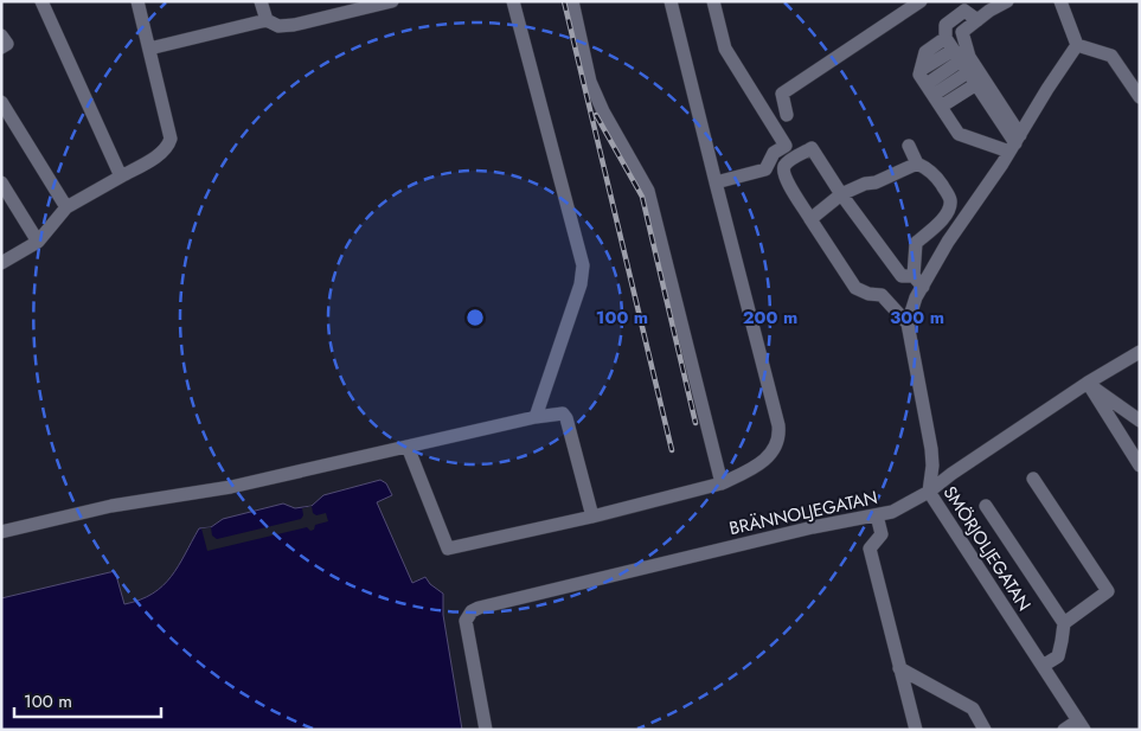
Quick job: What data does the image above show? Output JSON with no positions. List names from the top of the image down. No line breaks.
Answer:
{"streets":{"lane":["BRÄNNOLJEGATAN","SMÖRJOLJEGATAN"]},"crossings":[["BRÄNNOLJEGATAN","SMÖRJOLJEGATAN"]],"scale_bar":"100 m","rings":["100 m","200 m","300 m"]}
